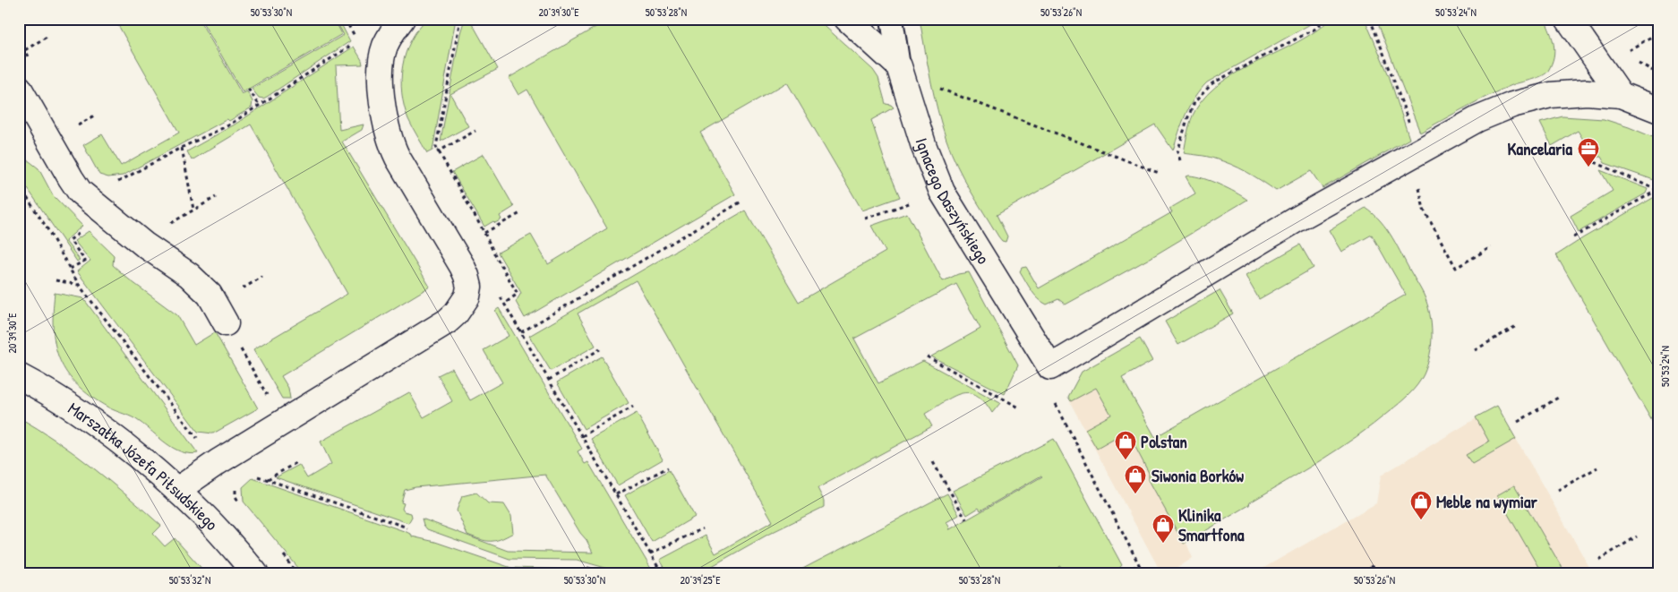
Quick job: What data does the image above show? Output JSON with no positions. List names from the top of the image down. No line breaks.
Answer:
{"streets":{"street":["Ignacego Daszyńskiego","Marszałka Józefa Piłsudskiego"]},"places":{"office":["Kancelaria"],"shop":["Polstan","Siwonia Borków","Meble na wymiar","Klinika Smartfona"]},"coordinates":["50°53'30\"N","20°39'30\"E","50°53'28\"N","50°53'26\"N","50°53'24\"N","50°53'32\"N","20°39'25\"E"]}
